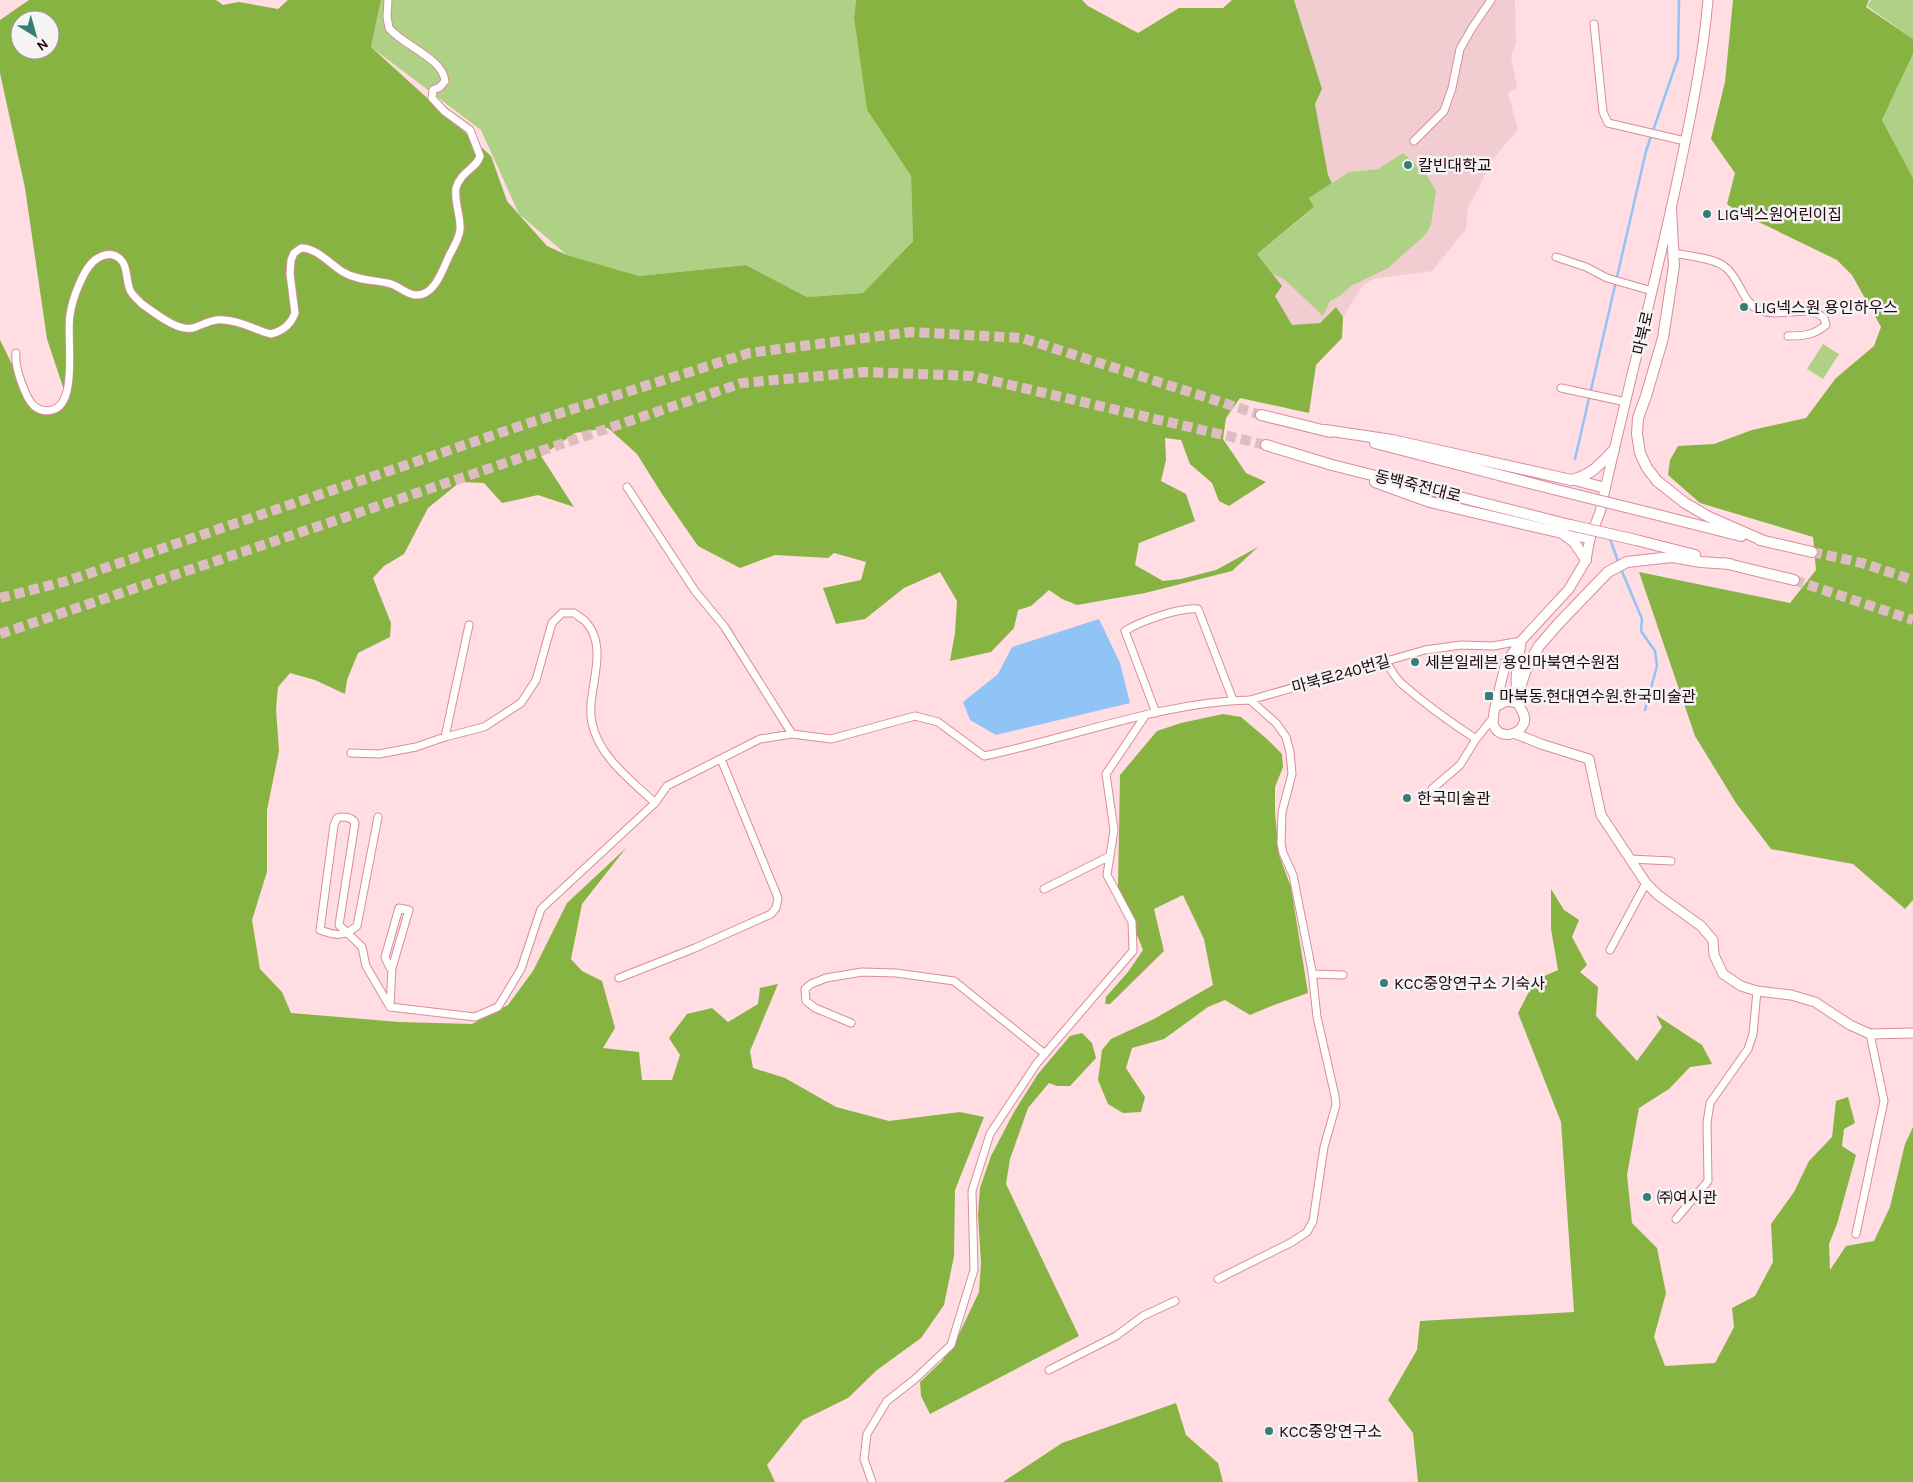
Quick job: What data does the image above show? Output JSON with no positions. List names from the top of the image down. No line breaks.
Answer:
{"streets":{"main road":["동백죽전대로"],"street":["마북로","마북로240번길"]},"crossings":[["마북로","마북로240번길"]],"places":{"other":["칼빈대학교","LIG넥스원어린이집","LIG넥스원 용인하우스","세븐일레븐 용인마북연수원점","한국미술관","KCC중앙연구소 기숙사","㈜여시관","KCC중앙연구소"],"transit":["마북동.현대연수원.한국미술관"]},"north":"bottom right"}
